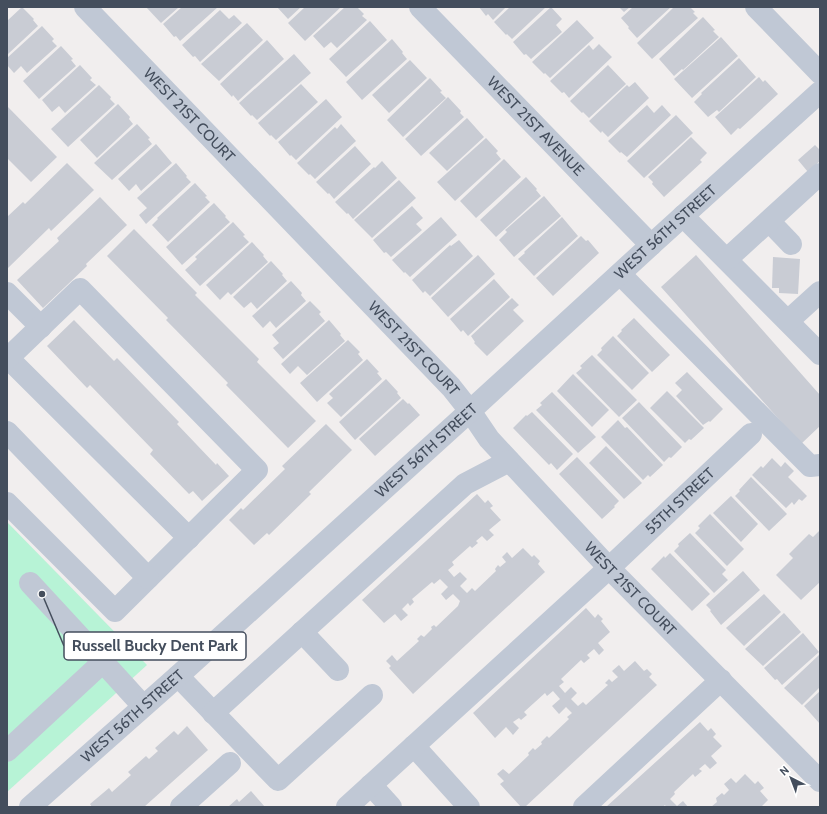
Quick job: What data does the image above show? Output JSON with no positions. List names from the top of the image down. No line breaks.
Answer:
{"streets":{"street":["WEST 21ST COURT","WEST 21ST AVENUE","WEST 56TH STREET","55TH STREET"]},"crossings":[["WEST 21ST COURT","WEST 56TH STREET"],["WEST 21ST COURT","55TH STREET"],["WEST 21ST AVENUE","WEST 56TH STREET"]],"places":["Russell Bucky Dent Park"],"north":"top left"}
